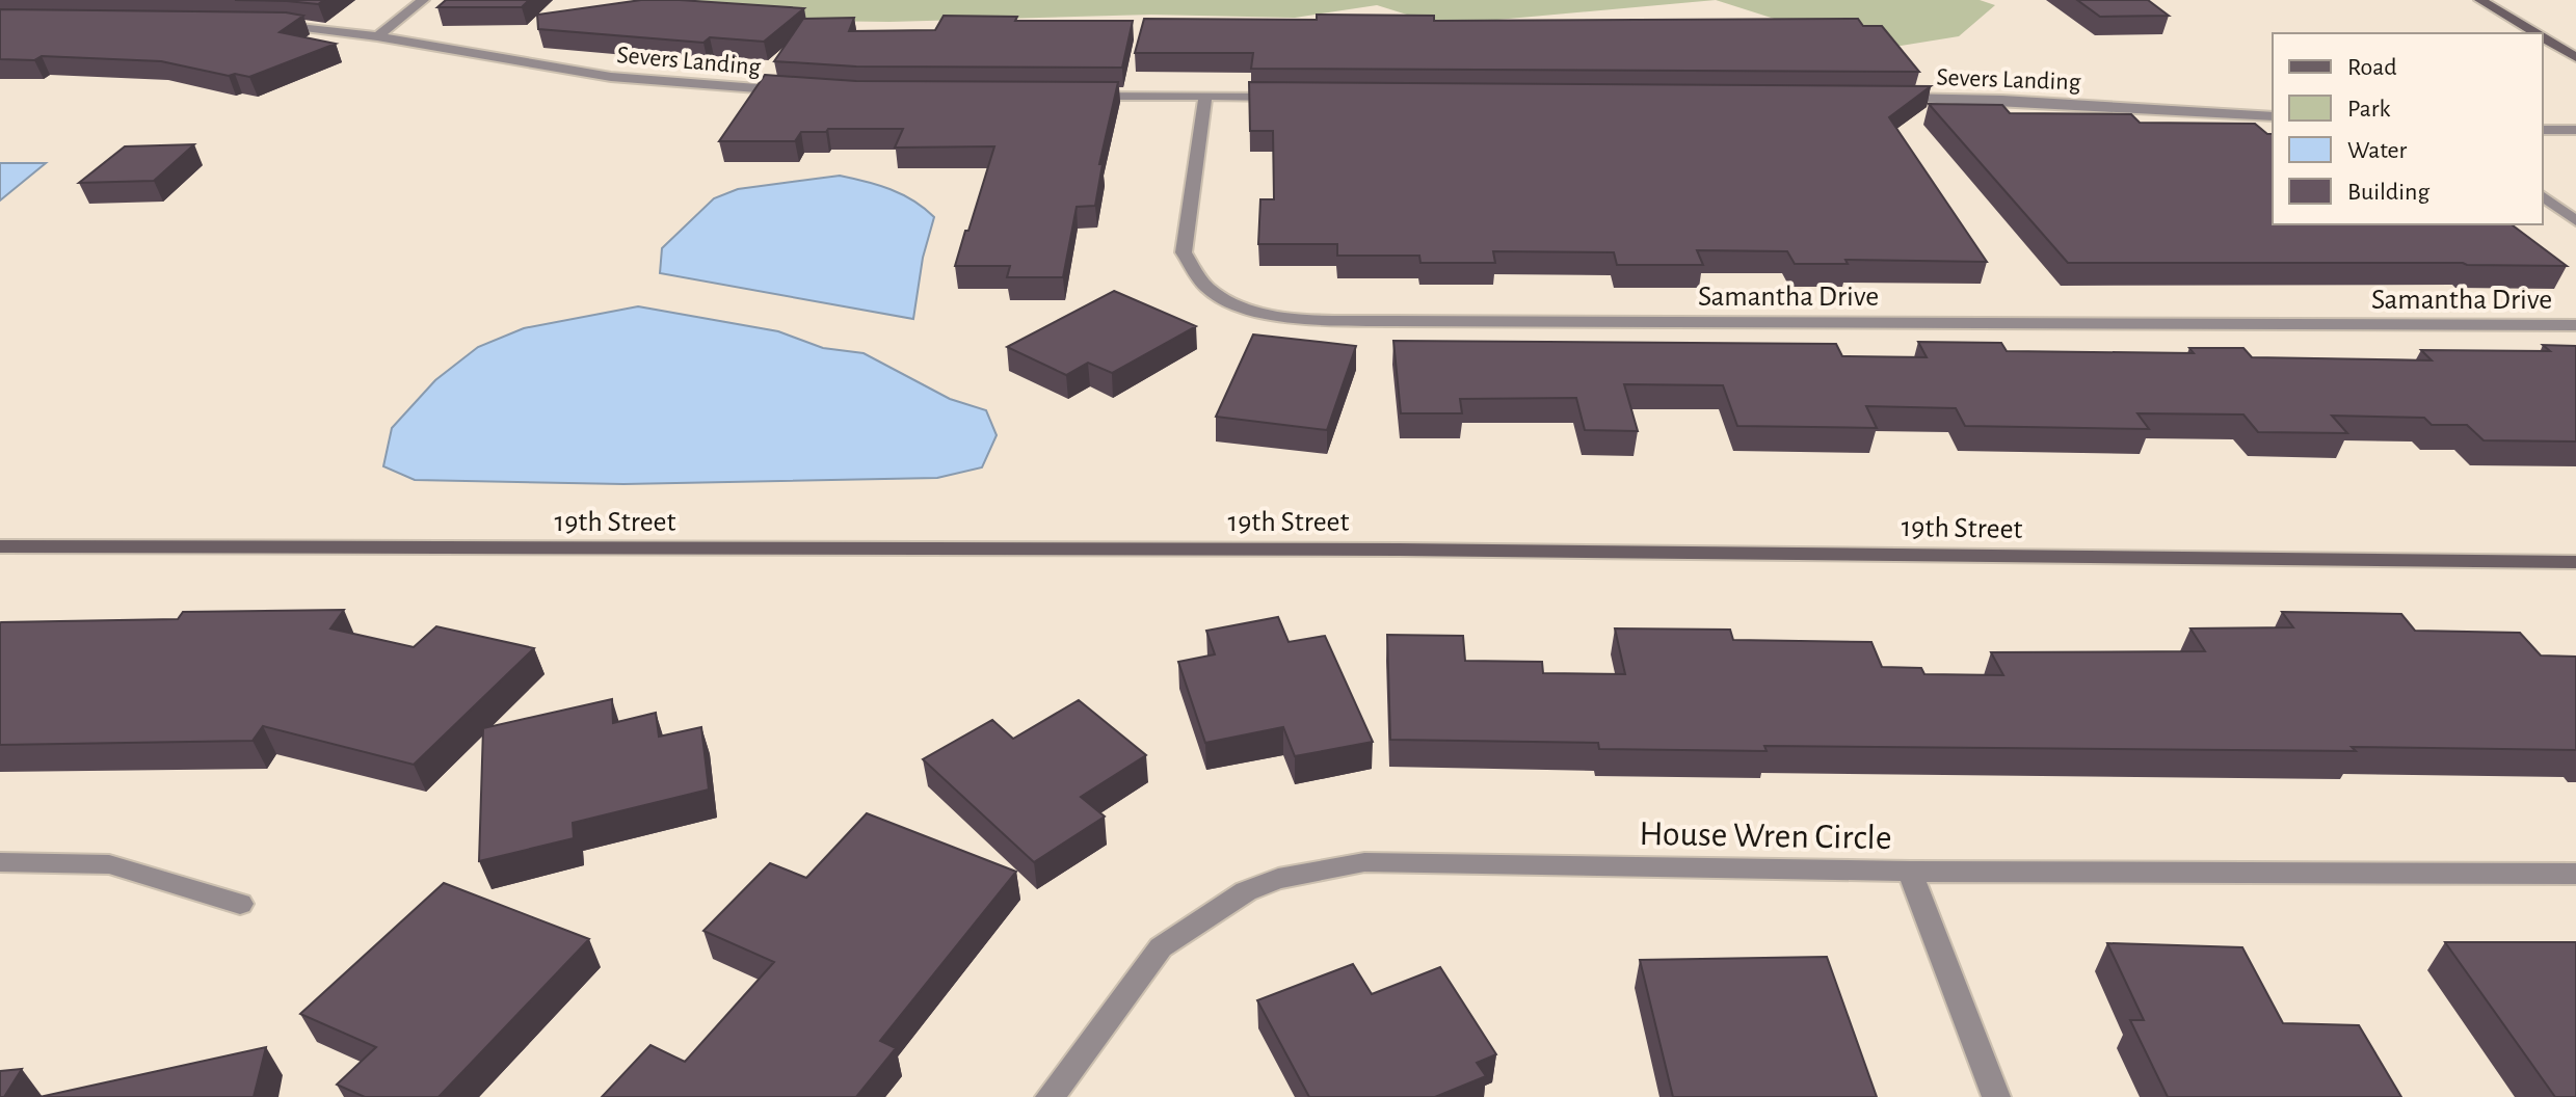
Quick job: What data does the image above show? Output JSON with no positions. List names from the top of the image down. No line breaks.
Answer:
{"streets":{"street":["Severs Landing","Samantha Drive","19th Street","House Wren Circle"]},"legend":["Road","Park","Water","Building"]}
